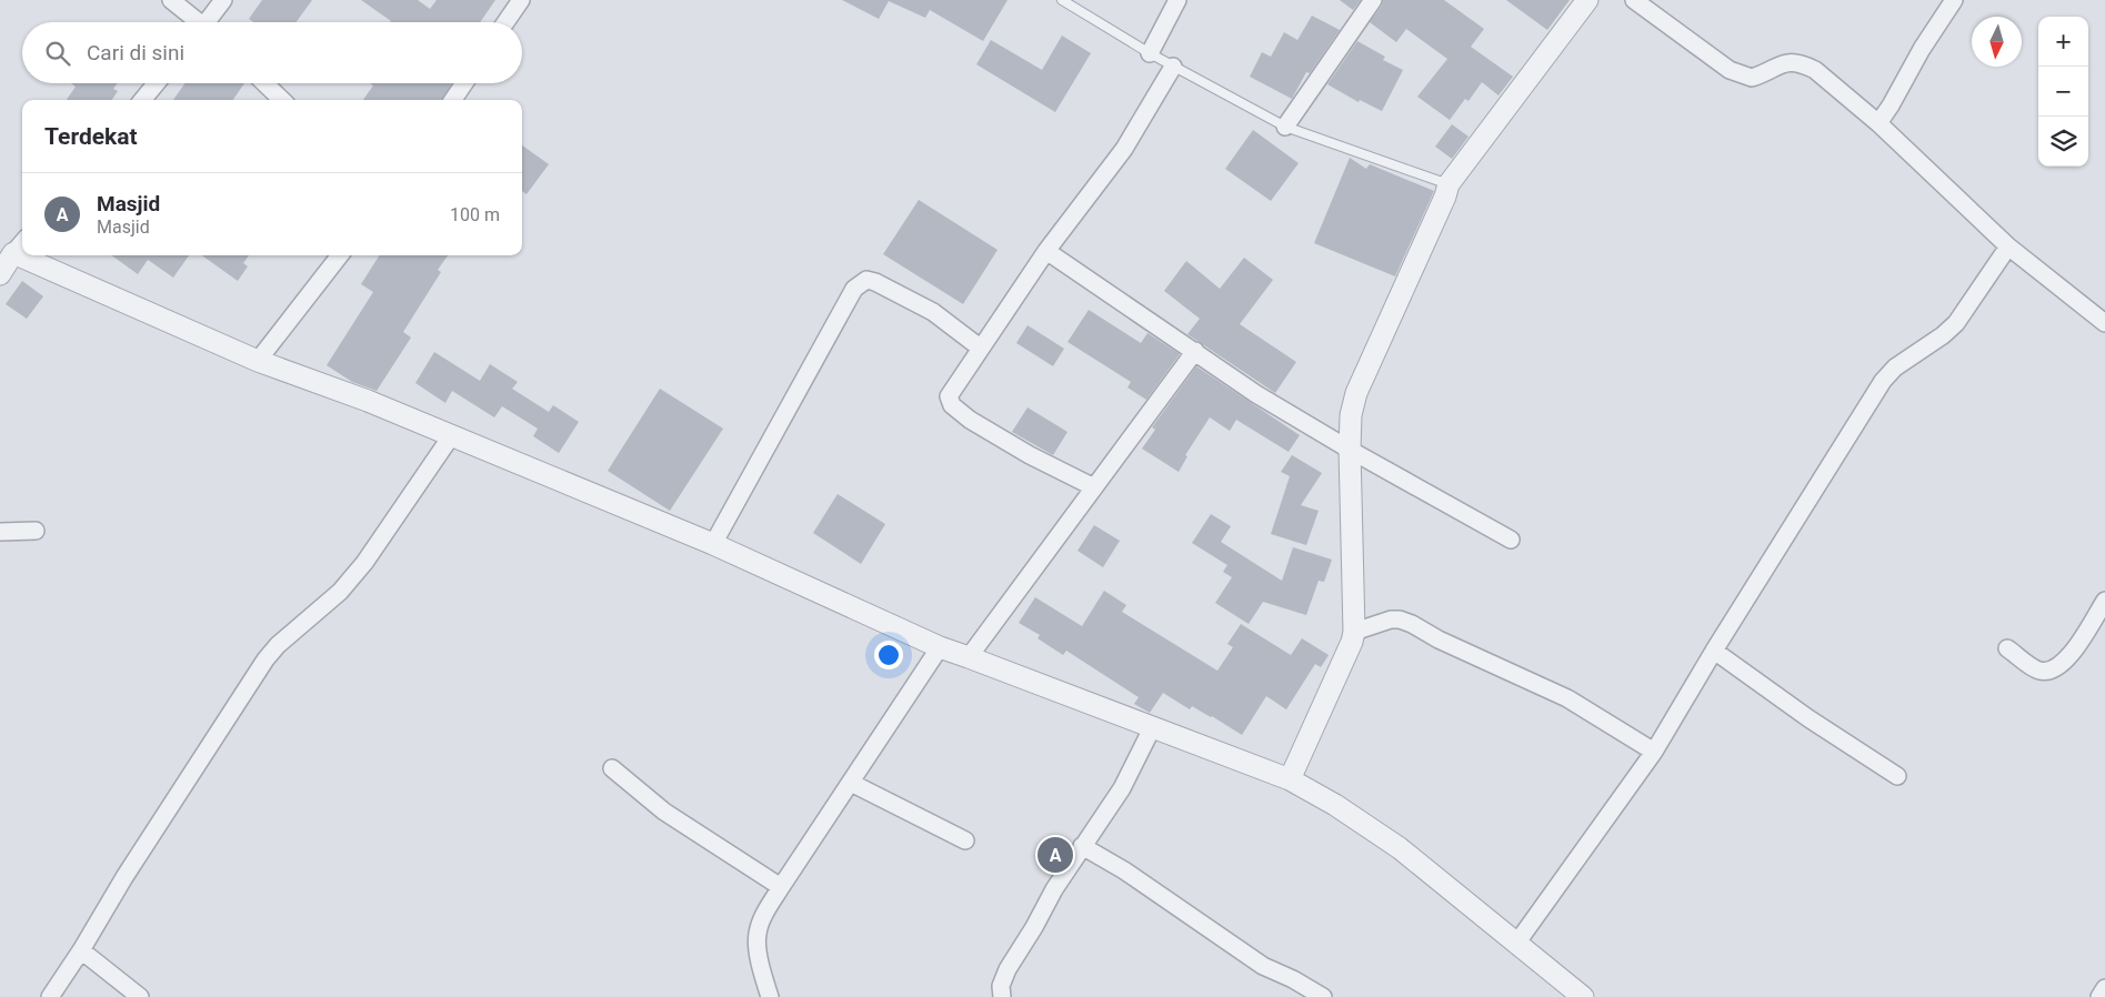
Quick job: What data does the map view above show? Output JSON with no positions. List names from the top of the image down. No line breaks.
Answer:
{"north":"bottom","page":{"map_buttons":["+","−"],"search":"Cari di sini","heading":"Terdekat","list":[{"mark":"A","name":"Masjid","note":"Masjid","value":"100 m"}],"pins":"A"}}
